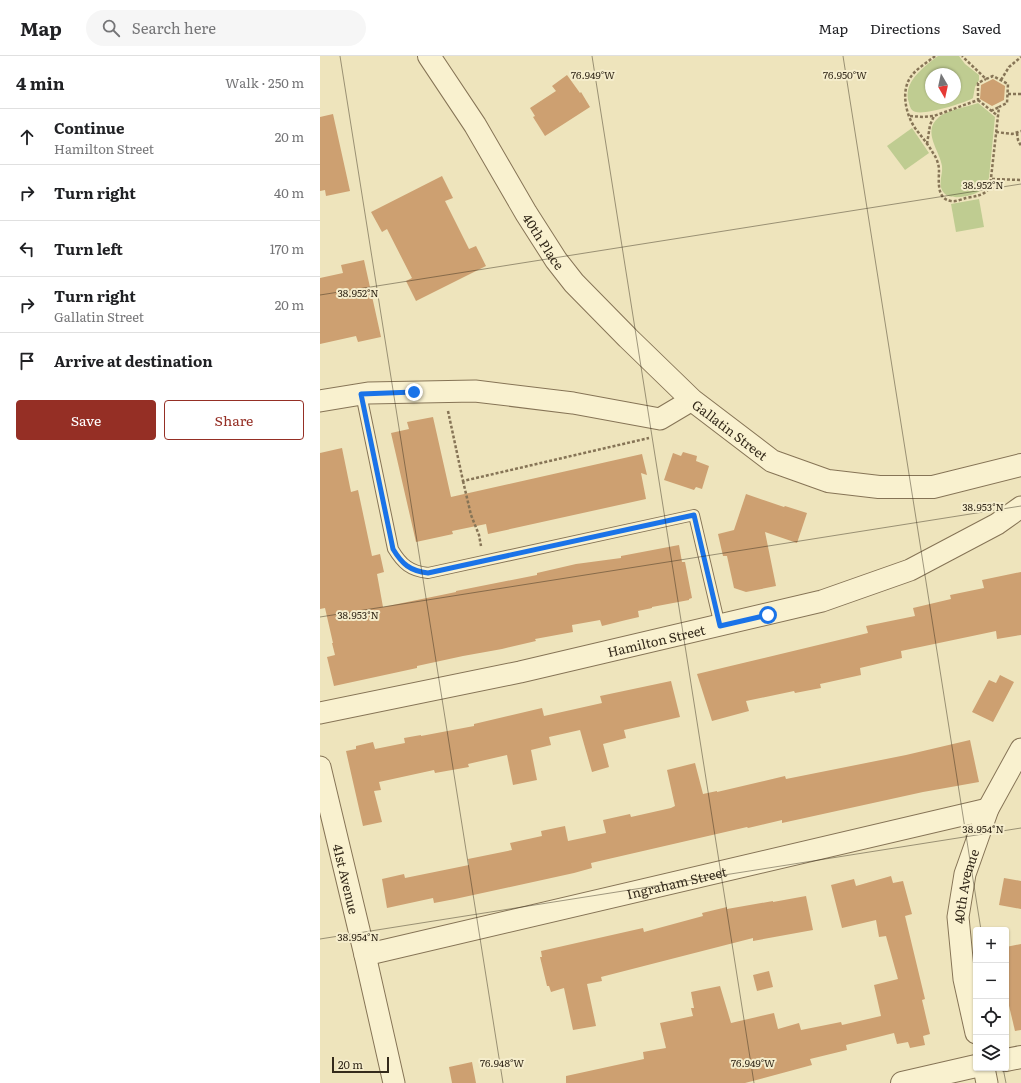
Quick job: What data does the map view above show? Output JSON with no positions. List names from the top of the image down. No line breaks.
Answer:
{"streets":{"street":["40th Place","Gallatin Street","Hamilton Street","41st Avenue","Ingraham Street","40th Avenue"]},"crossings":[["40th Place","Gallatin Street"],["41st Avenue","Ingraham Street"],["Ingraham Street","40th Avenue"]],"scale_bar":"20 m","north":"bottom","page":{"header":"Map","search":"Search here","nav":["Map","Directions","Saved"],"heading":["4 min","Walk · 250 m"],"list":[["Continue","Hamilton Street","20 m"],["Turn right","40 m"],["Turn left","170 m"],["Turn right","Gallatin Street","20 m"],"Arrive at destination"],"buttons":["Save","Share"],"map_buttons":["+","−"],"scale":"20 m"},"coordinates":["76.949°W","76.950°W","38.952°N","38.953°N","38.954°N","76.948°W"]}
